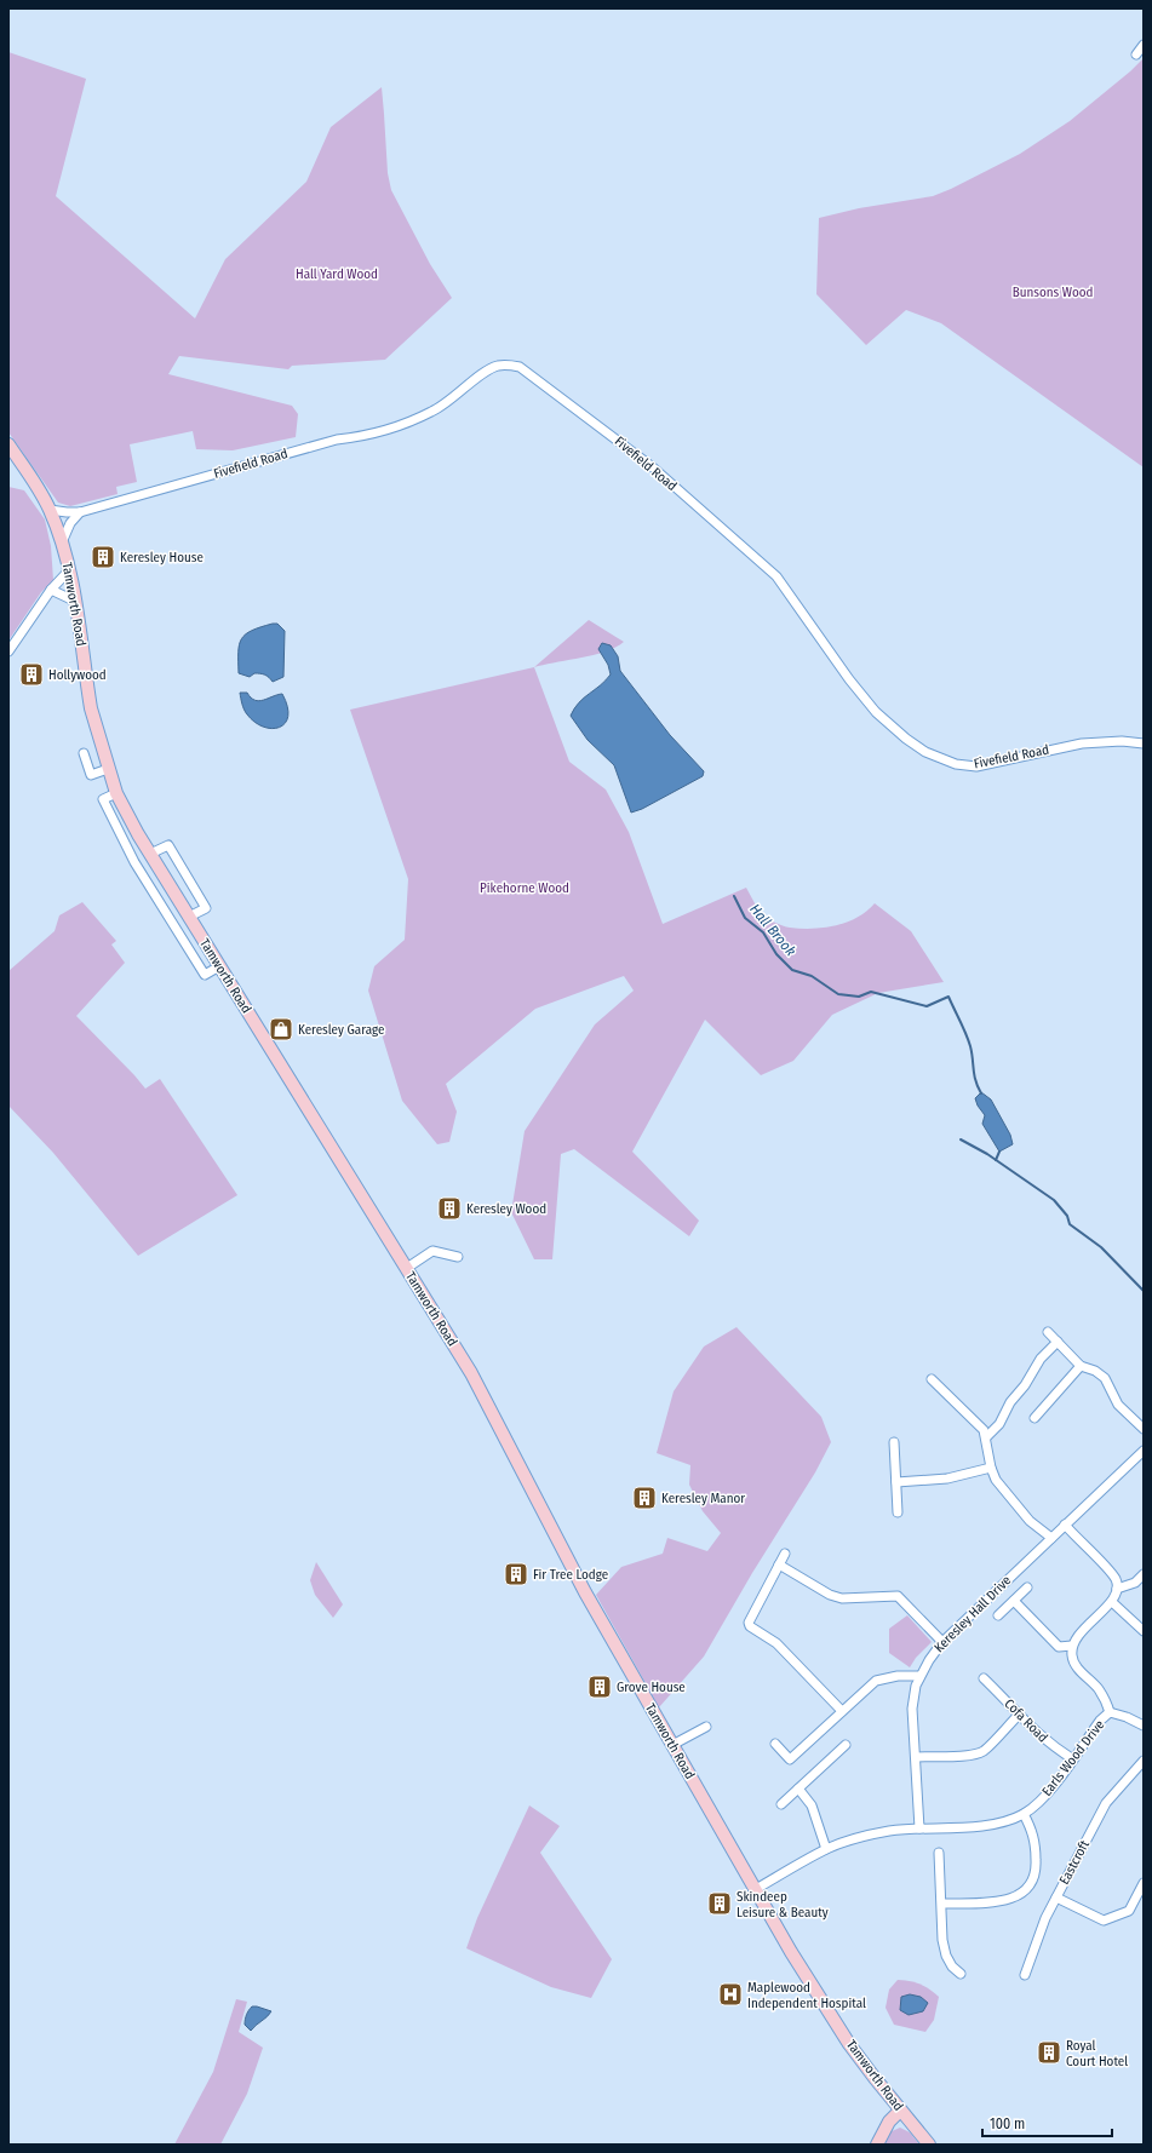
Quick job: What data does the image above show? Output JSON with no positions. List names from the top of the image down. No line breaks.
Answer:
{"streets":{"main road":["Tamworth Road"],"street":["Fivefield Road","Keresley Hall Drive","Cofa Road","Earls Wood Drive","Eastcroft"]},"crossings":[["Fivefield Road","Tamworth Road"],["Tamworth Road","Earls Wood Drive"],["Keresley Hall Drive","Earls Wood Drive"],["Cofa Road","Earls Wood Drive"]],"water":["Hall Brook"],"parks":["Hall Yard Wood","Bunsons Wood","Pikehorne Wood"],"places":{"building":["Keresley House","Hollywood","Keresley Wood","Keresley Manor","Fir Tree Lodge","Grove House","Skindeep Leisure & Beauty","Royal Court Hotel"],"shop":["Keresley Garage"],"hospital":["Maplewood Independent Hospital"]},"scale_bar":"100 m"}
